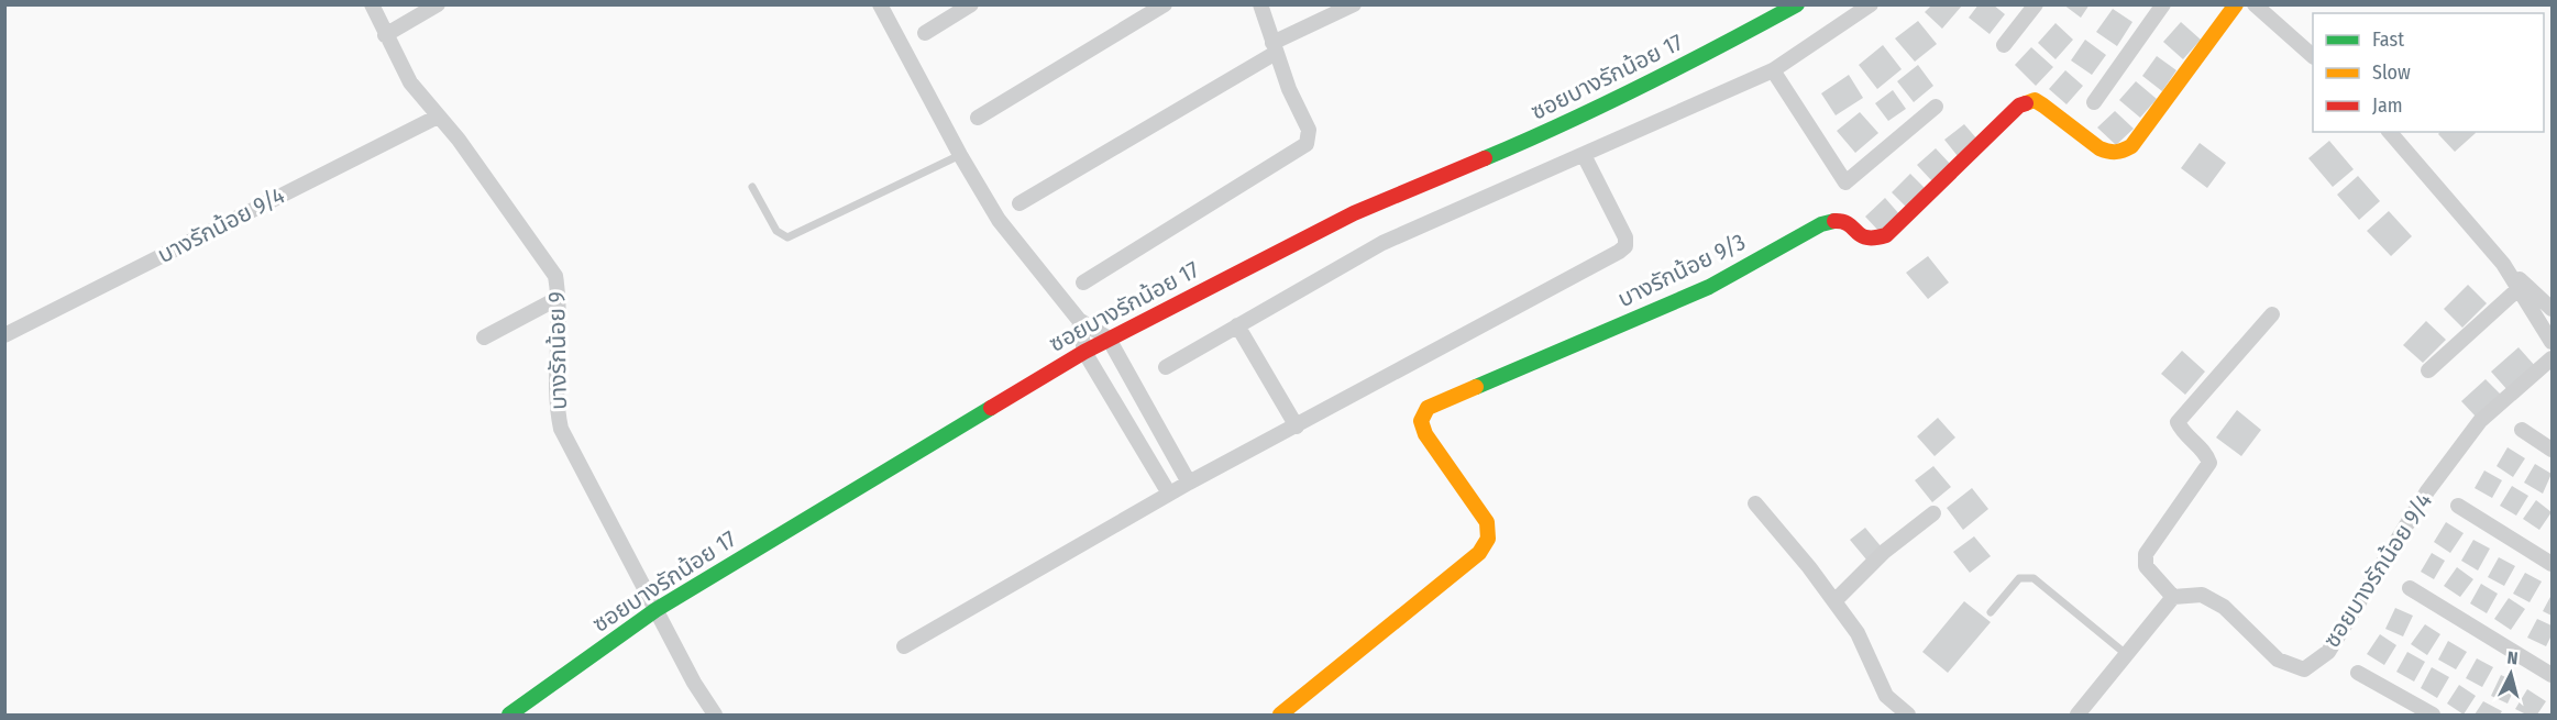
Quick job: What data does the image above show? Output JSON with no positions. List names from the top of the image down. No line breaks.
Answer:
{"streets":{"street":["ซอยบางรักน้อย 17","บางรักน้อย 9/4","บางรักน้อย 9/3","บางรักน้อย 9","ซอยบางรักน้อย 9/4"]},"crossings":[["ซอยบางรักน้อย 17","บางรักน้อย 9"],["บางรักน้อย 9/4","บางรักน้อย 9"]],"legend":["Fast","Slow","Jam"],"north":"top"}
